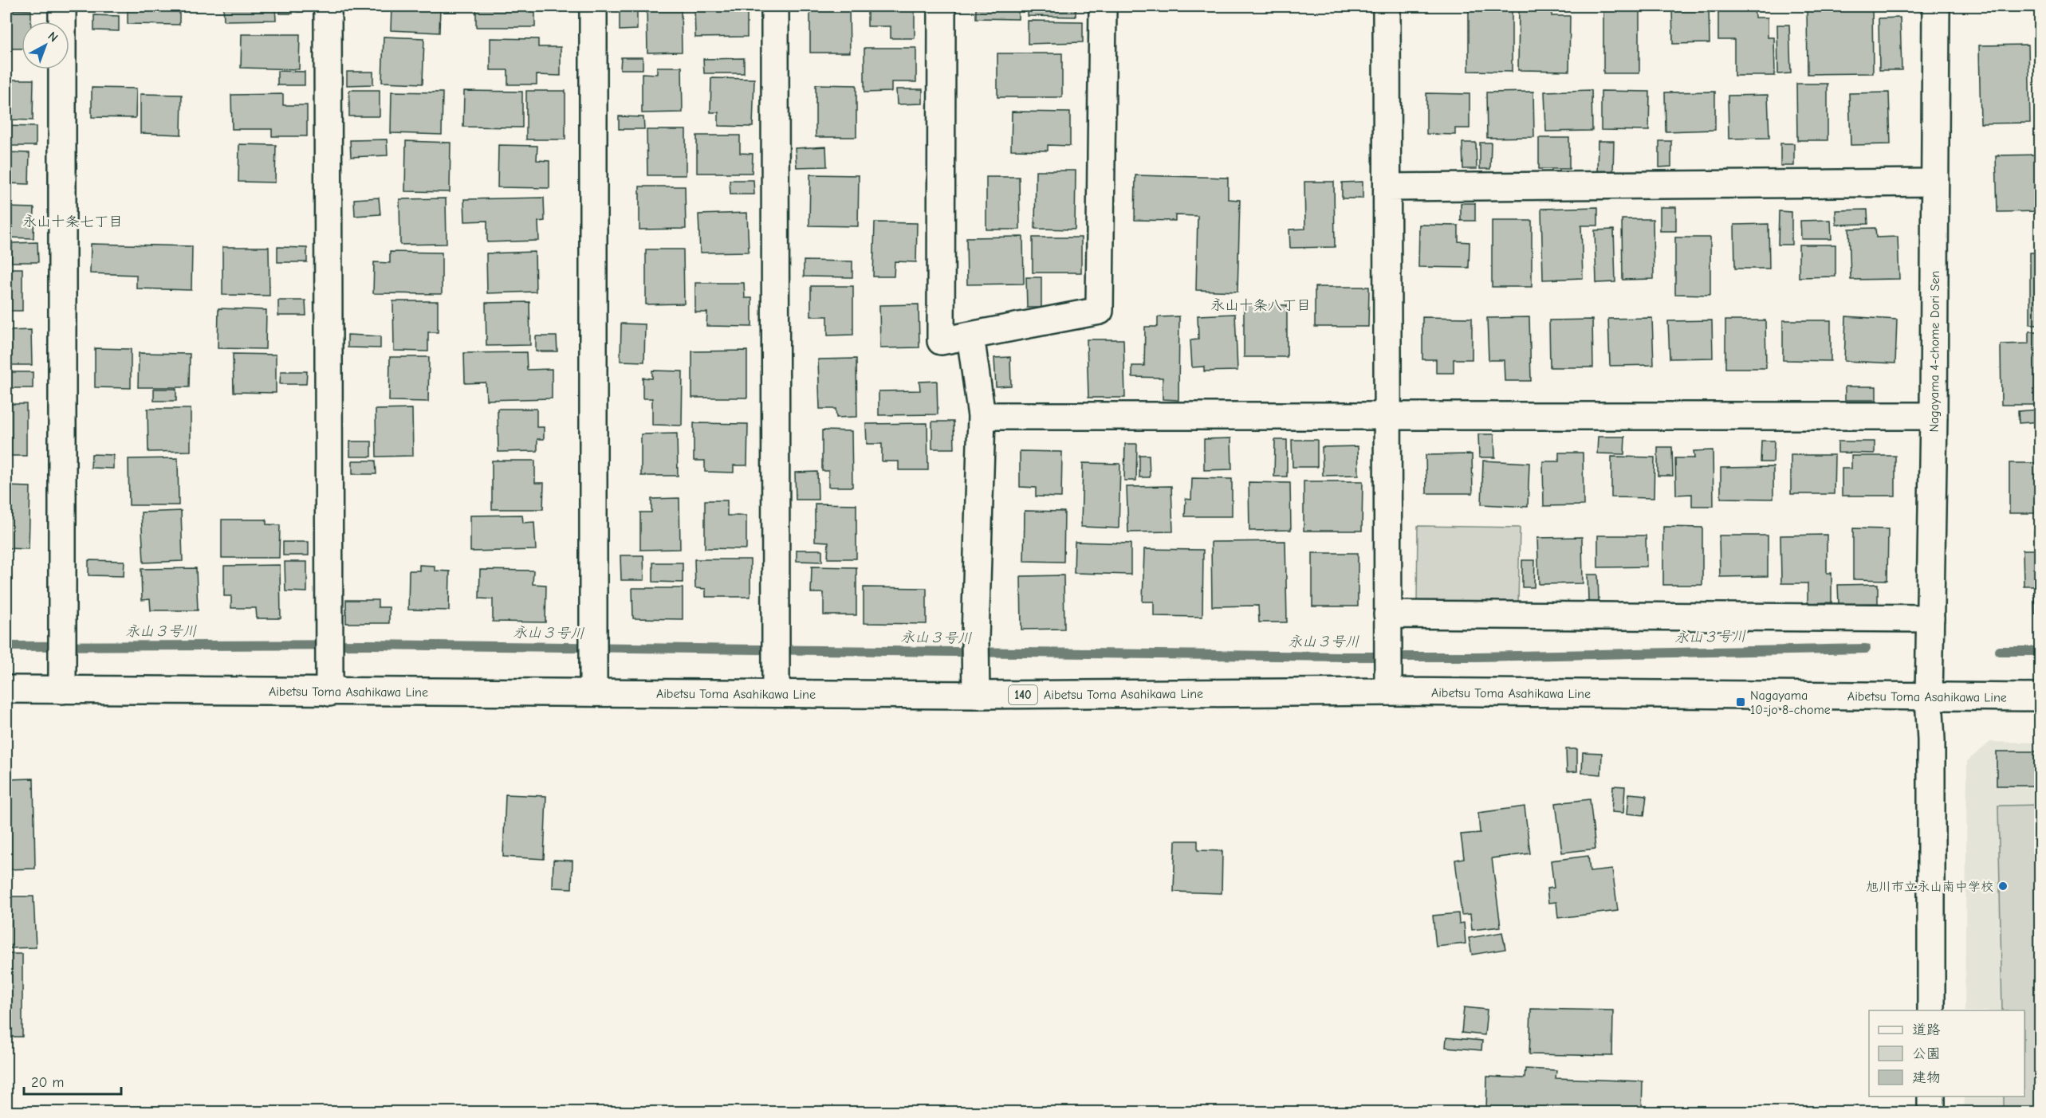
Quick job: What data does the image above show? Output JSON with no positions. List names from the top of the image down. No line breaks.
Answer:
{"streets":{"street":["Nagayama 4-chome Dori Sen","Aibetsu Toma Asahikawa Line","140"]},"crossings":[["Nagayama 4-chome Dori Sen","Aibetsu Toma Asahikawa Line"]],"districts":["永山十条七丁目","永山十条八丁目"],"water":["永山３号川"],"places":{"transit":["Nagayama 10-jo 8-chome"],"other":["旭川市立永山南中学校"]},"legend":["道路","公園","建物"],"scale_bar":"20 m","north":"top right"}
